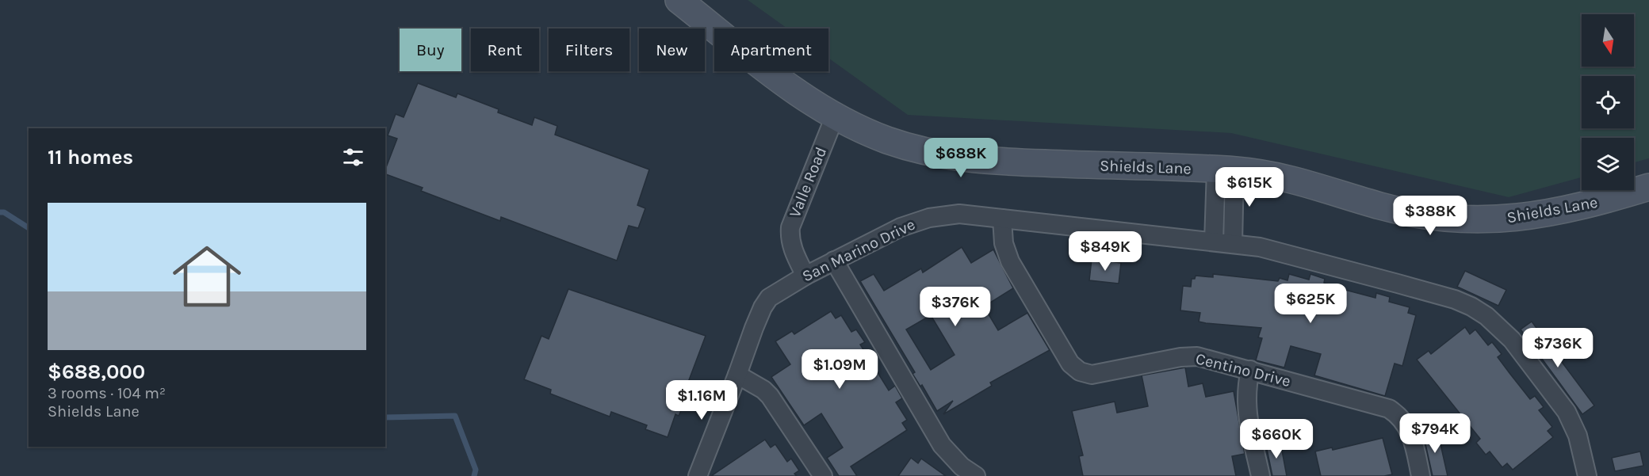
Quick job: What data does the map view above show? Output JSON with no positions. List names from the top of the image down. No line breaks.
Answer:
{"streets":{"main road":["Shields Lane"],"street":["Valle Road","San Marino Drive","Centino Drive"]},"crossings":[["Shields Lane","Valle Road"],["Valle Road","San Marino Drive"],["San Marino Drive","Centino Drive"]],"north":"bottom","page":{"chip":["Buy","Rent","Filters","New","Apartment"],"heading":"11 homes","price":["$688K","$615K","$388K","$849K","$625K","$376K","$736K","$1.09M","$1.16M","$794K","$660K"],"list":[{"name":"$688,000","note":"3 rooms · 104 m² · Shields Lane"}]}}
